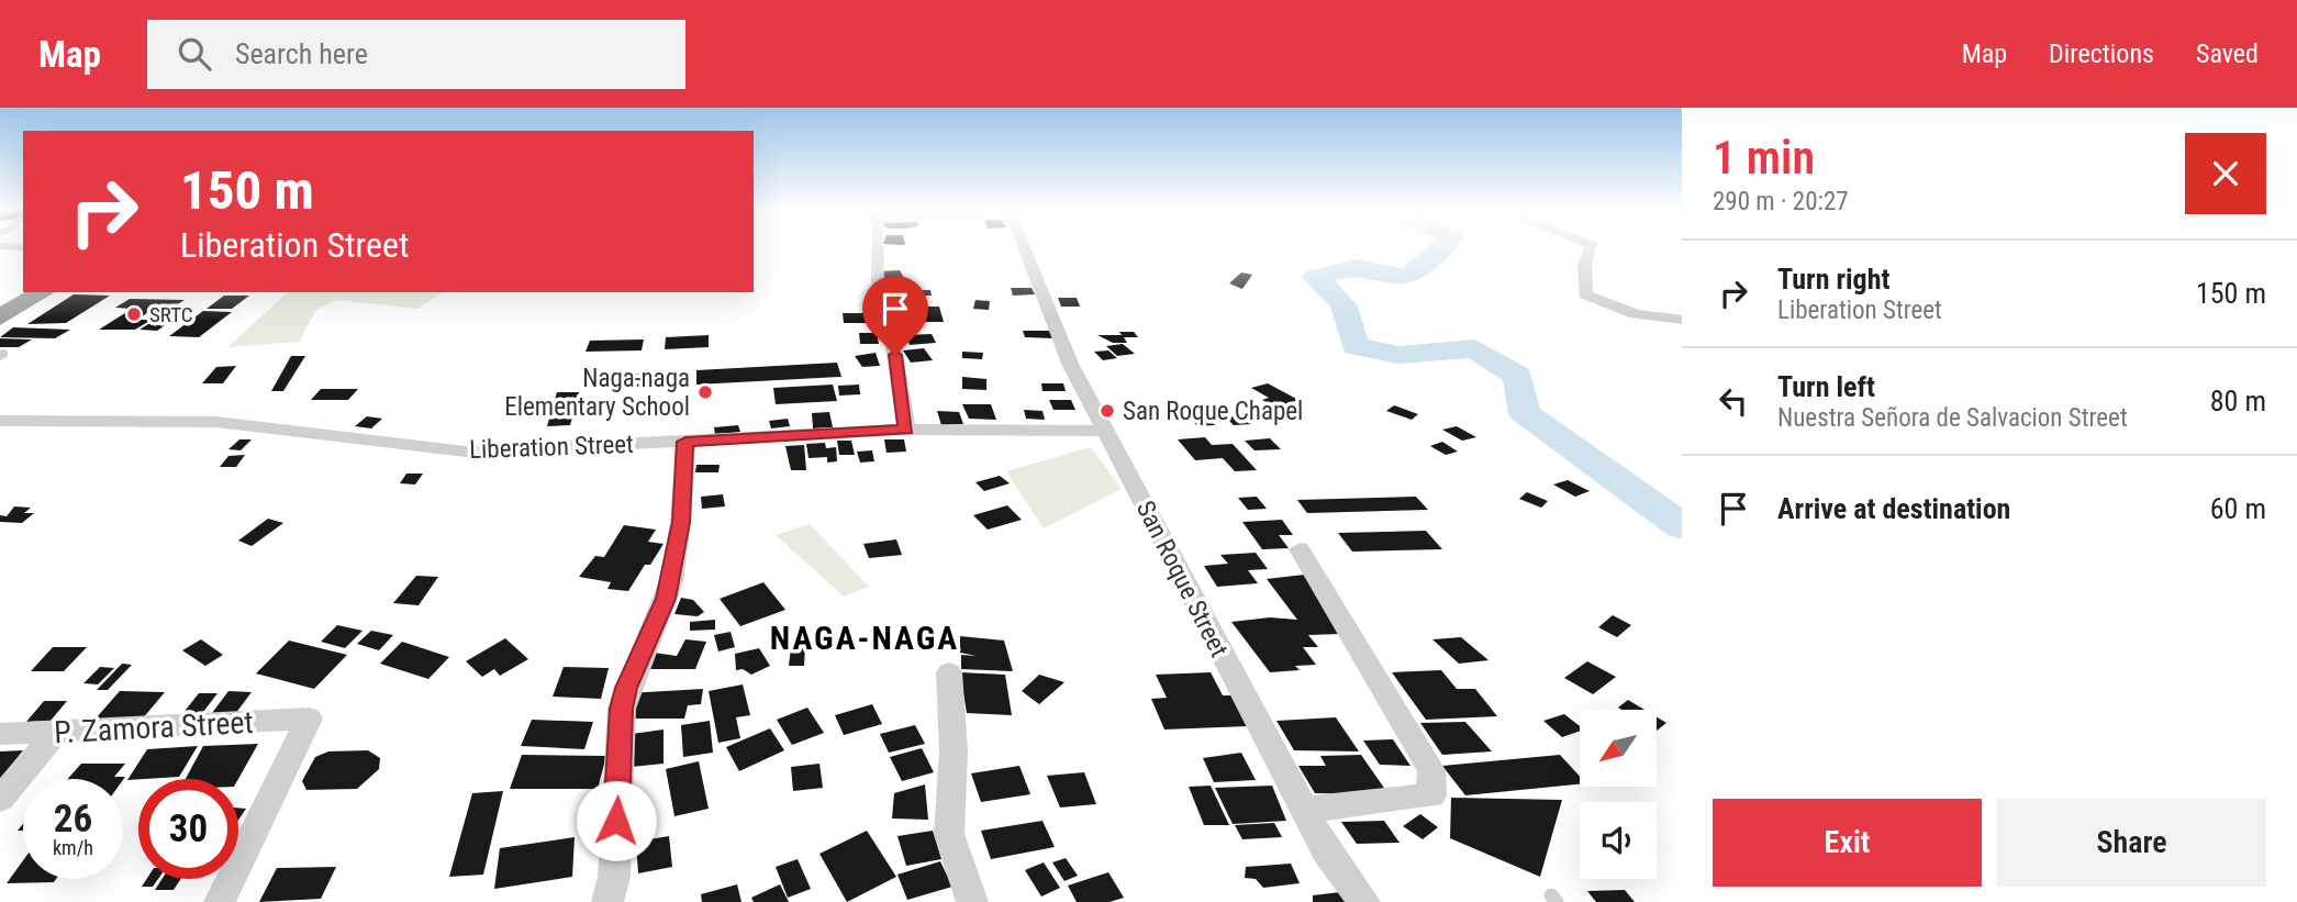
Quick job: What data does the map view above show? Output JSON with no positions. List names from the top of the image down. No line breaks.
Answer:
{"streets":{"street":["Liberation Street","San Roque Street","P. Zamora Street"]},"crossings":[["Liberation Street","San Roque Street"]],"districts":["NAGA-NAGA"],"places":["SRTC","Naga-naga Elementary School","San Roque Chapel"],"north":"bottom left","page":{"header":"Map","search":"Search here","nav":["Map","Directions","Saved"],"heading":["1 min","290 m · 20:27"],"turn":["150 m","Liberation Street"],"list":[{"name":"Turn right","note":"Liberation Street","value":"150 m"},{"name":"Turn left","note":"Nuestra Señora de Salvacion Street","value":"80 m"},{"name":"Arrive at destination","value":"60 m"}],"speed":"26 km/h","limit":"30","buttons":["Exit","Share"]}}
